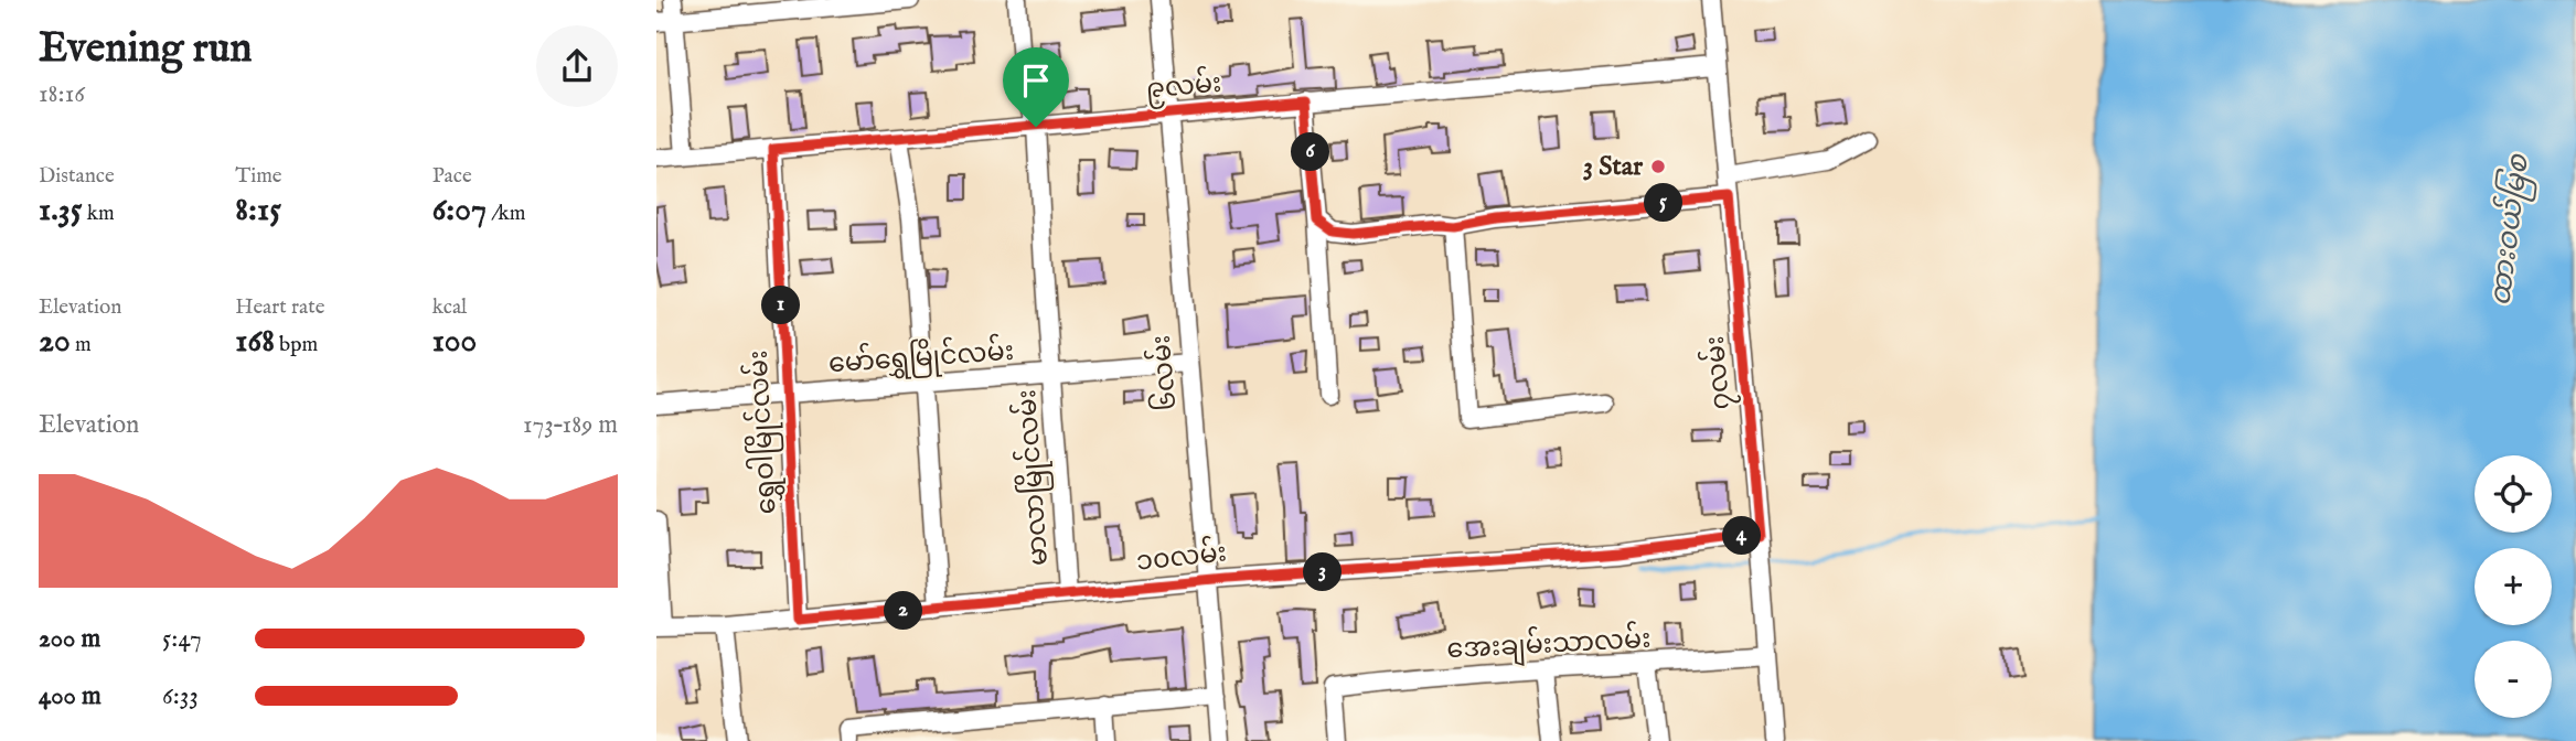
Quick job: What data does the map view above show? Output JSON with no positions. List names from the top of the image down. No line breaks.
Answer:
{"streets":{"street":["၉လမ်း","မော်ရွှေမြိုင်လမ်း","၆လမ်း","၇လမ်း","ရွှေဝါမြိုင်လမ်း","မာလာမြိုင်လမ်း","၁၀လမ်း","အေးချမ်းသာလမ်း"]},"crossings":[["၉လမ်း","၆လမ်း"],["၉လမ်း","၇လမ်း"],["၉လမ်း","ရွှေဝါမြိုင်လမ်း"],["၉လမ်း","မာလာမြိုင်လမ်း"],["မော်ရွှေမြိုင်လမ်း","၆လမ်း"],["မော်ရွှေမြိုင်လမ်း","ရွှေဝါမြိုင်လမ်း"],["မော်ရွှေမြိုင်လမ်း","မာလာမြိုင်လမ်း"],["၆လမ်း","၁၀လမ်း"],["၇လမ်း","၁၀လမ်း"],["၇လမ်း","အေးချမ်းသာလမ်း"],["ရွှေဝါမြိုင်လမ်း","၁၀လမ်း"],["မာလာမြိုင်လမ်း","၁၀လမ်း"]],"water":["ထားဝယ်မြစ"],"places":["3 Star"],"page":{"heading":["Evening run","18:16"],"stats":[["Distance","1.35 km"],["Time","8:15"],["Pace","6:07 /km"],["Elevation","20 m"],["Heart rate","168 bpm"],["kcal","100"]],"pins":["6","5","1","4","3","2"],"chart":["Elevation","173–189 m"],"map_buttons":["+","−"],"list":[{"name":"200 m","note":"5:47"},{"name":"400 m","note":"6:33"}]}}
